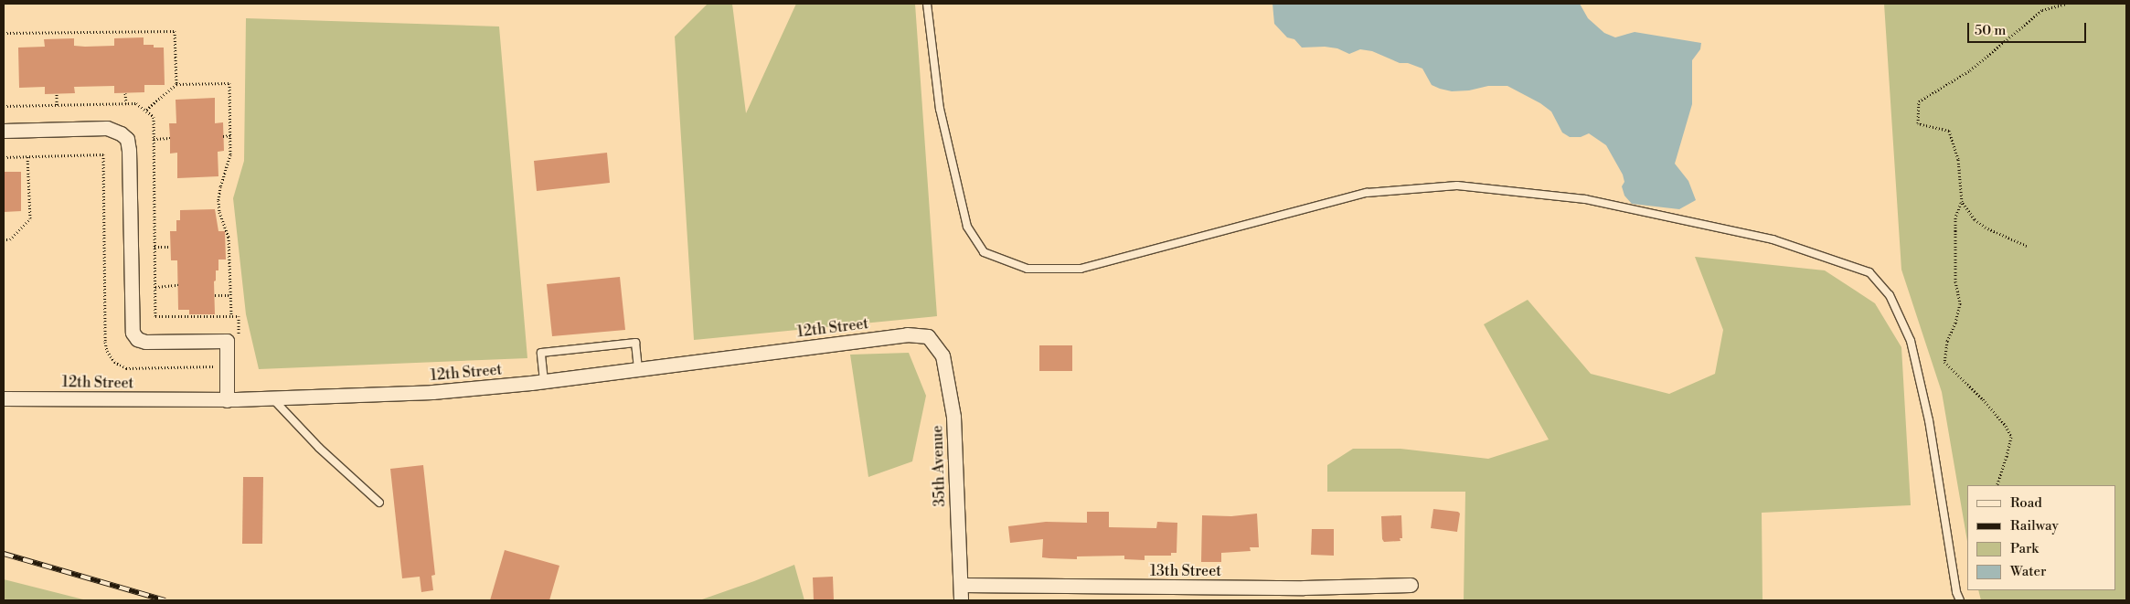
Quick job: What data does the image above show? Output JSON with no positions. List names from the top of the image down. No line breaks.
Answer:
{"streets":{"street":["12th Street","35th Avenue","13th Street"]},"crossings":[["12th Street","35th Avenue"],["35th Avenue","13th Street"]],"legend":["Road","Railway","Park","Water"],"scale_bar":"50 m"}
